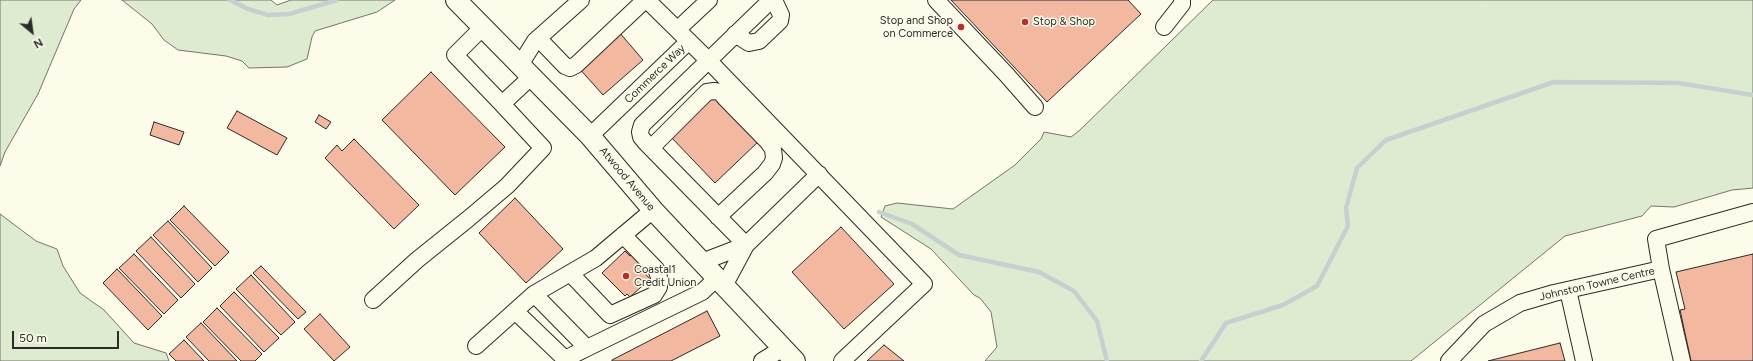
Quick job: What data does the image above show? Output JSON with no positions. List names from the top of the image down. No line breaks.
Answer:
{"streets":{"main road":["Atwood Avenue"],"lane":["Commerce Way","Johnston Towne Centre"]},"crossings":[["Commerce Way","Atwood Avenue"]],"places":["Stop & Shop","Stop and Shop on Commerce","Coastal1 Credit Union"],"scale_bar":"50 m","north":"bottom right"}
